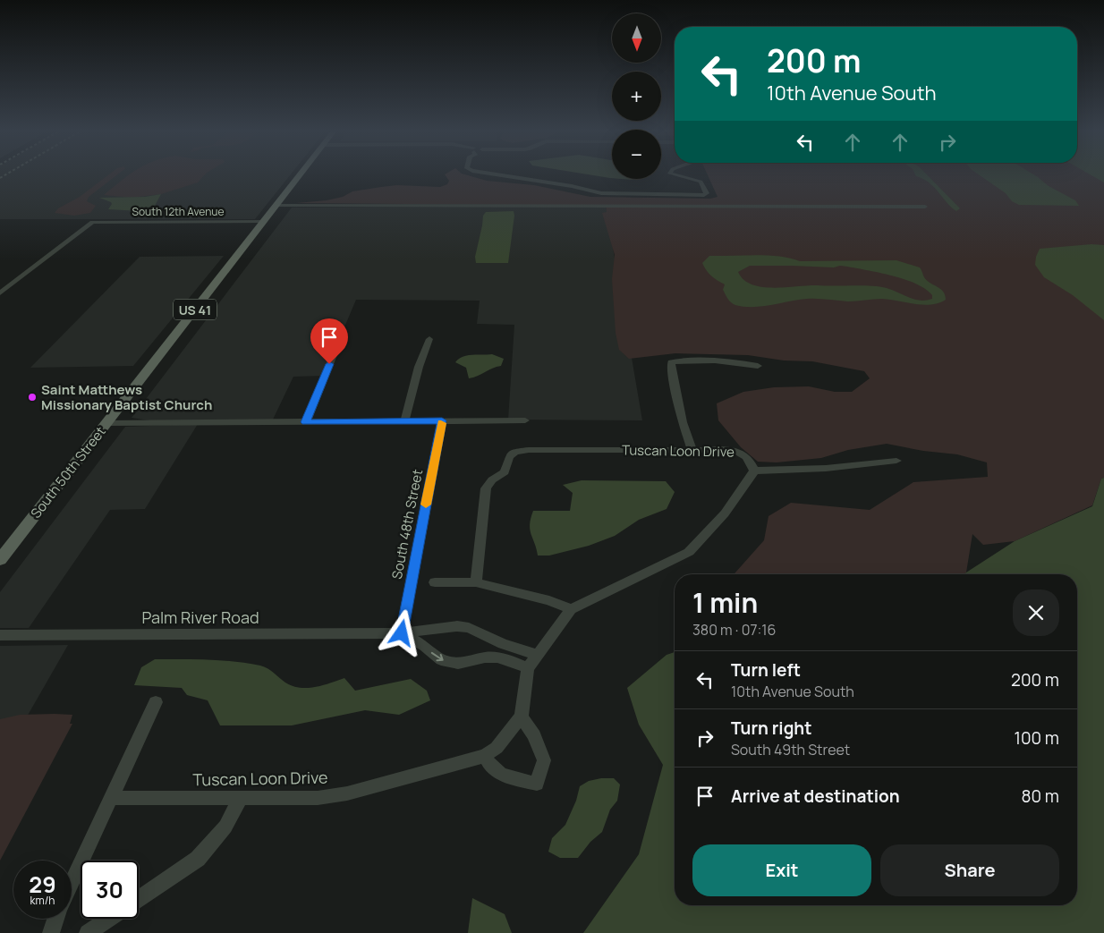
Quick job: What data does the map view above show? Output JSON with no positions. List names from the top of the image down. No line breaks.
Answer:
{"streets":{"main road":["US 41","South 50th Street"],"street":["South 12th Avenue","Tuscan Loon Drive","South 48th Street","Palm River Road"]},"crossings":[["South 12th Avenue","South 50th Street"],["South 48th Street","Palm River Road"]],"places":["Saint Matthews Missionary Baptist Church"],"north":"bottom","page":{"map_buttons":["+","−"],"turn":["200 m","10th Avenue South"],"heading":["1 min","380 m · 07:16"],"list":[{"name":"Turn left","note":"10th Avenue South","value":"200 m"},{"name":"Turn right","note":"South 49th Street","value":"100 m"},{"name":"Arrive at destination","value":"80 m"}],"buttons":["Exit","Share"],"speed":"29 km/h","limit":"30"}}
